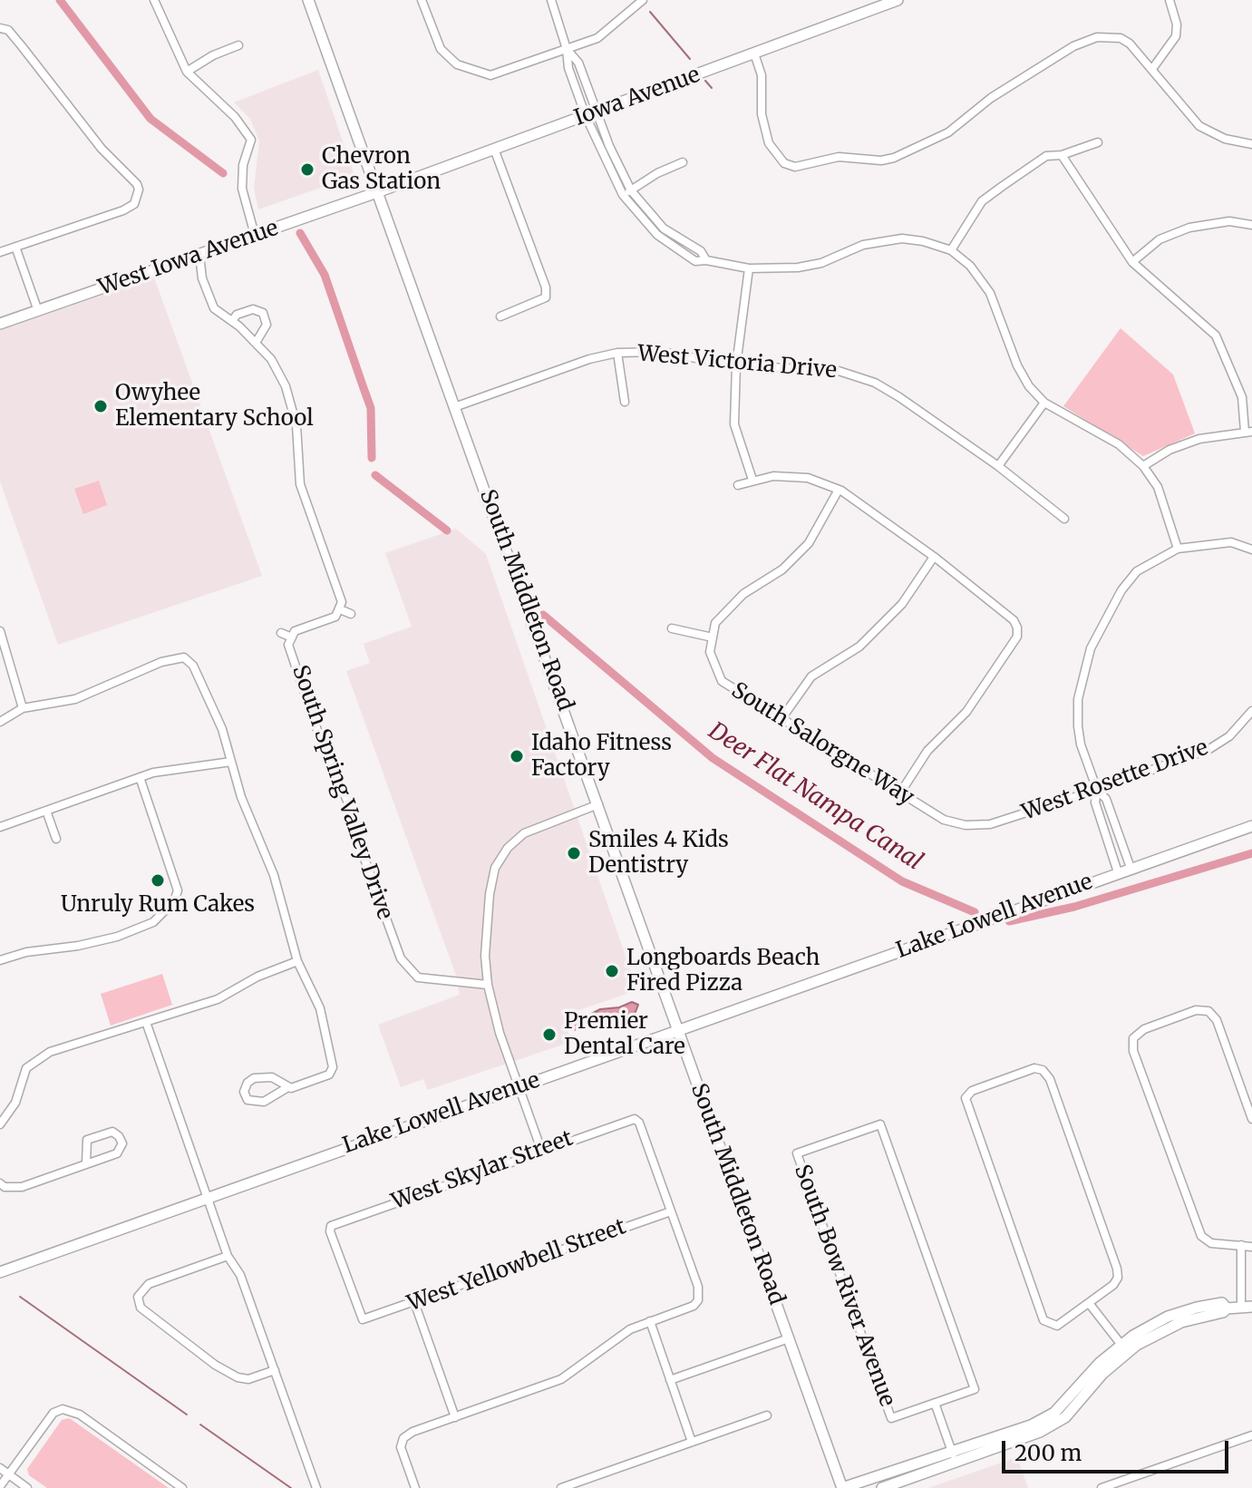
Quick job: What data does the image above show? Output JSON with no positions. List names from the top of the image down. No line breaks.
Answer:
{"streets":{"main road":["Iowa Avenue","West Iowa Avenue","South Middleton Road","Lake Lowell Avenue"],"street":["West Victoria Drive","South Salorgne Way","West Rosette Drive","South Spring Valley Drive","West Skylar Street","West Yellowbell Street","South Bow River Avenue"]},"crossings":[["Iowa Avenue","West Iowa Avenue"],["Iowa Avenue","South Middleton Road"],["West Iowa Avenue","South Middleton Road"],["West Victoria Drive","South Middleton Road"],["South Middleton Road","Lake Lowell Avenue"],["South Salorgne Way","West Rosette Drive"],["West Skylar Street","West Yellowbell Street"]],"water":["Deer Flat Nampa Canal"],"places":["Chevron Gas Station","Owyhee Elementary School","Idaho Fitness Factory","Smiles 4 Kids Dentistry","Unruly Rum Cakes","Longboards Beach Fired Pizza","Premier Dental Care"],"scale_bar":"200 m"}
